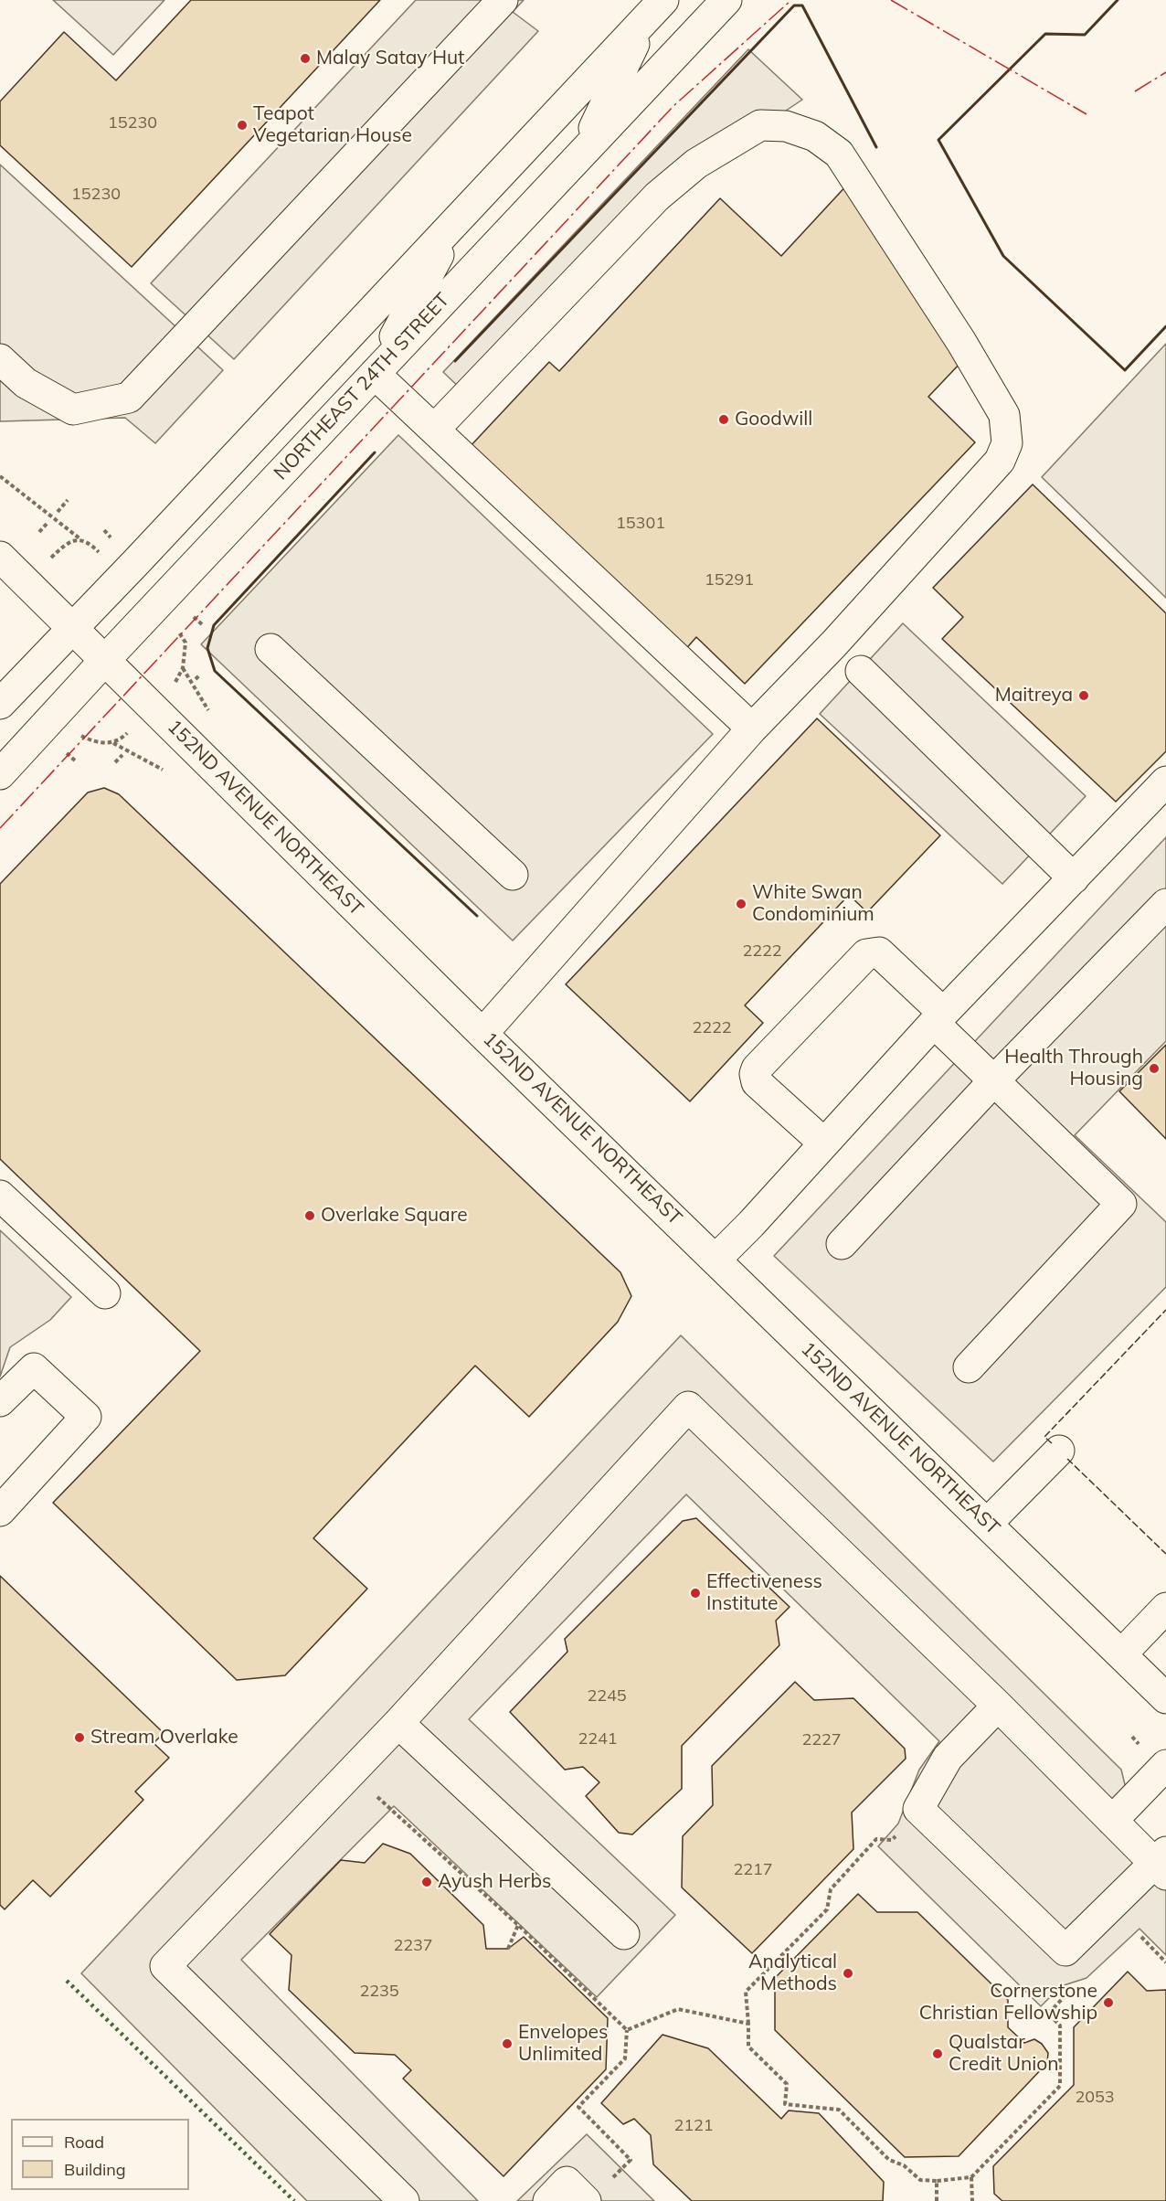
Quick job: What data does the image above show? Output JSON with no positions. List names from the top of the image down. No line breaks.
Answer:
{"streets":{"main road":["NORTHEAST 24TH STREET","152ND AVENUE NORTHEAST"]},"crossings":[["NORTHEAST 24TH STREET","152ND AVENUE NORTHEAST"]],"places":["Malay Satay Hut","Teapot Vegetarian House","Goodwill","Maitreya","White Swan Condominium","Health Through Housing","Overlake Square","Effectiveness Institute","Stream Overlake","Ayush Herbs","Analytical Methods","Cornerstone Christian Fellowship","Envelopes Unlimited","Qualstar Credit Union"],"house_numbers":["15230","15230","15301","15291","2222","2222","2245","2241","2227","2217","2237","2235","2053","2121"],"legend":["Road","Building"]}
